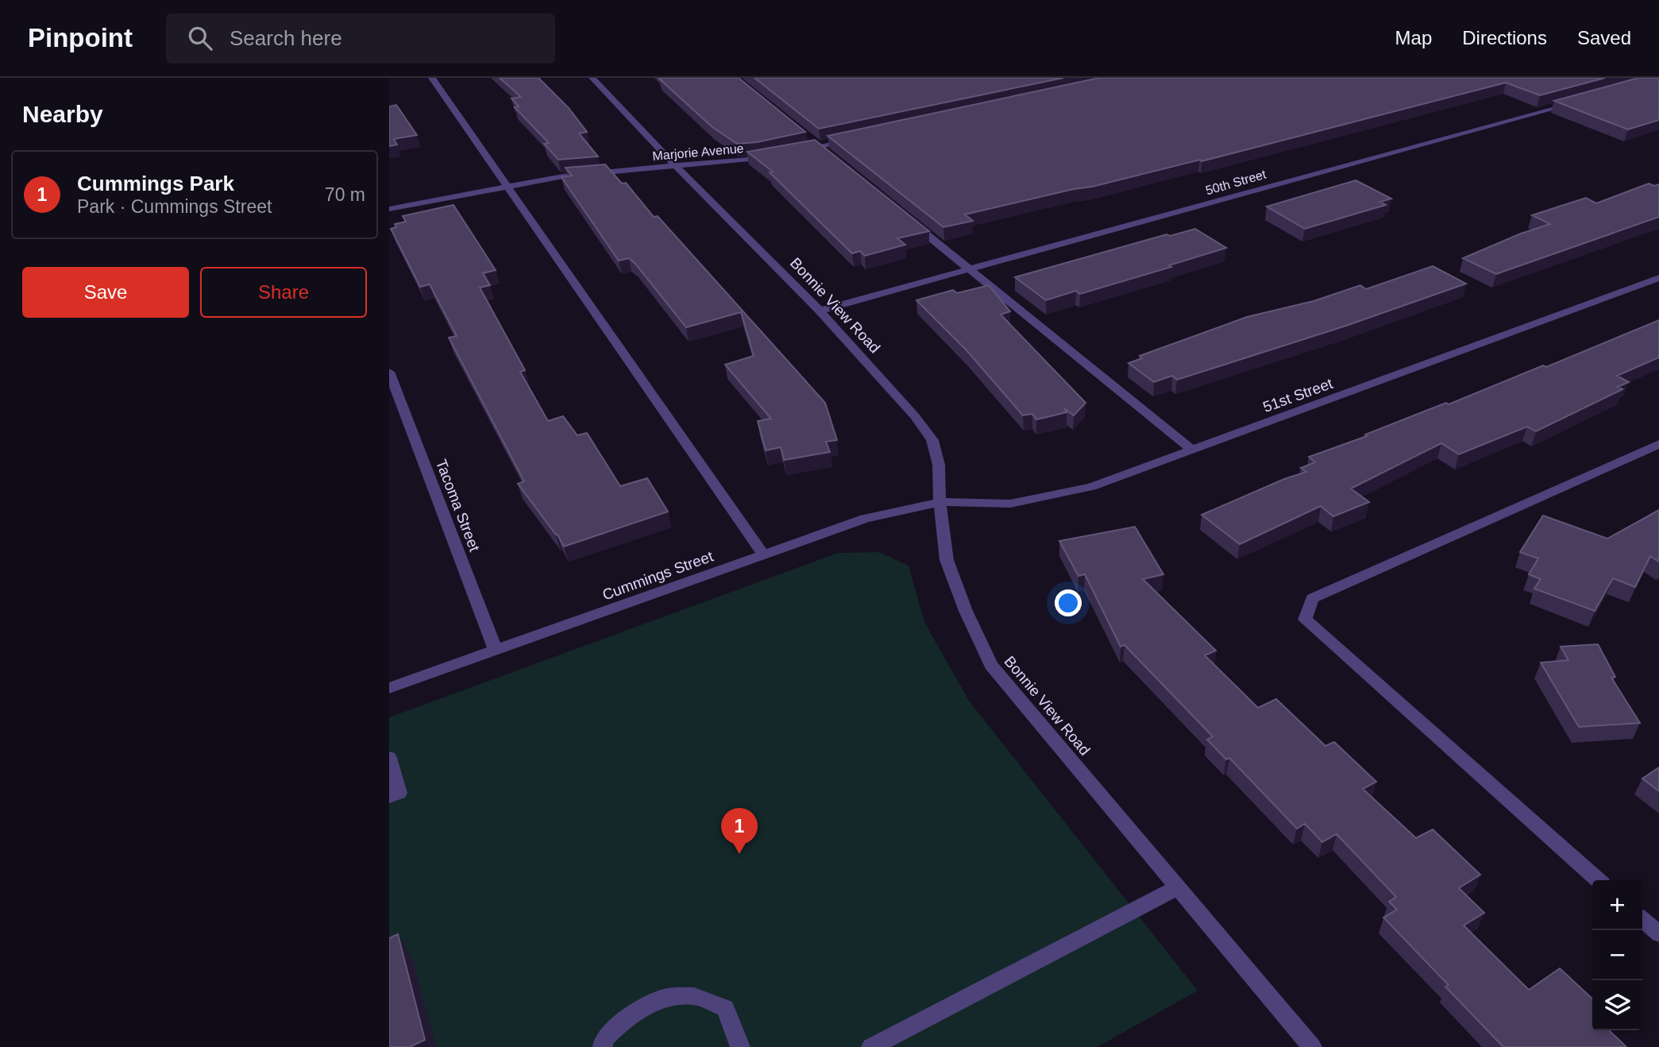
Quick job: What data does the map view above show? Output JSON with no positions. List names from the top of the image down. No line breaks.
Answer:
{"streets":{"street":["Marjorie Avenue","50th Street","Bonnie View Road","51st Street","Tacoma Street","Cummings Street"]},"crossings":[["Marjorie Avenue","Bonnie View Road"],["50th Street","Bonnie View Road"],["Bonnie View Road","51st Street"],["Bonnie View Road","Cummings Street"],["51st Street","Cummings Street"],["Tacoma Street","Cummings Street"]],"page":{"header":"Pinpoint","search":"Search here","nav":["Map","Directions","Saved"],"heading":"Nearby","list":[{"mark":"1","name":"Cummings Park","note":"Park · Cummings Street","value":"70 m"}],"buttons":["Save","Share"],"pins":"1","map_buttons":["+","−"]}}
